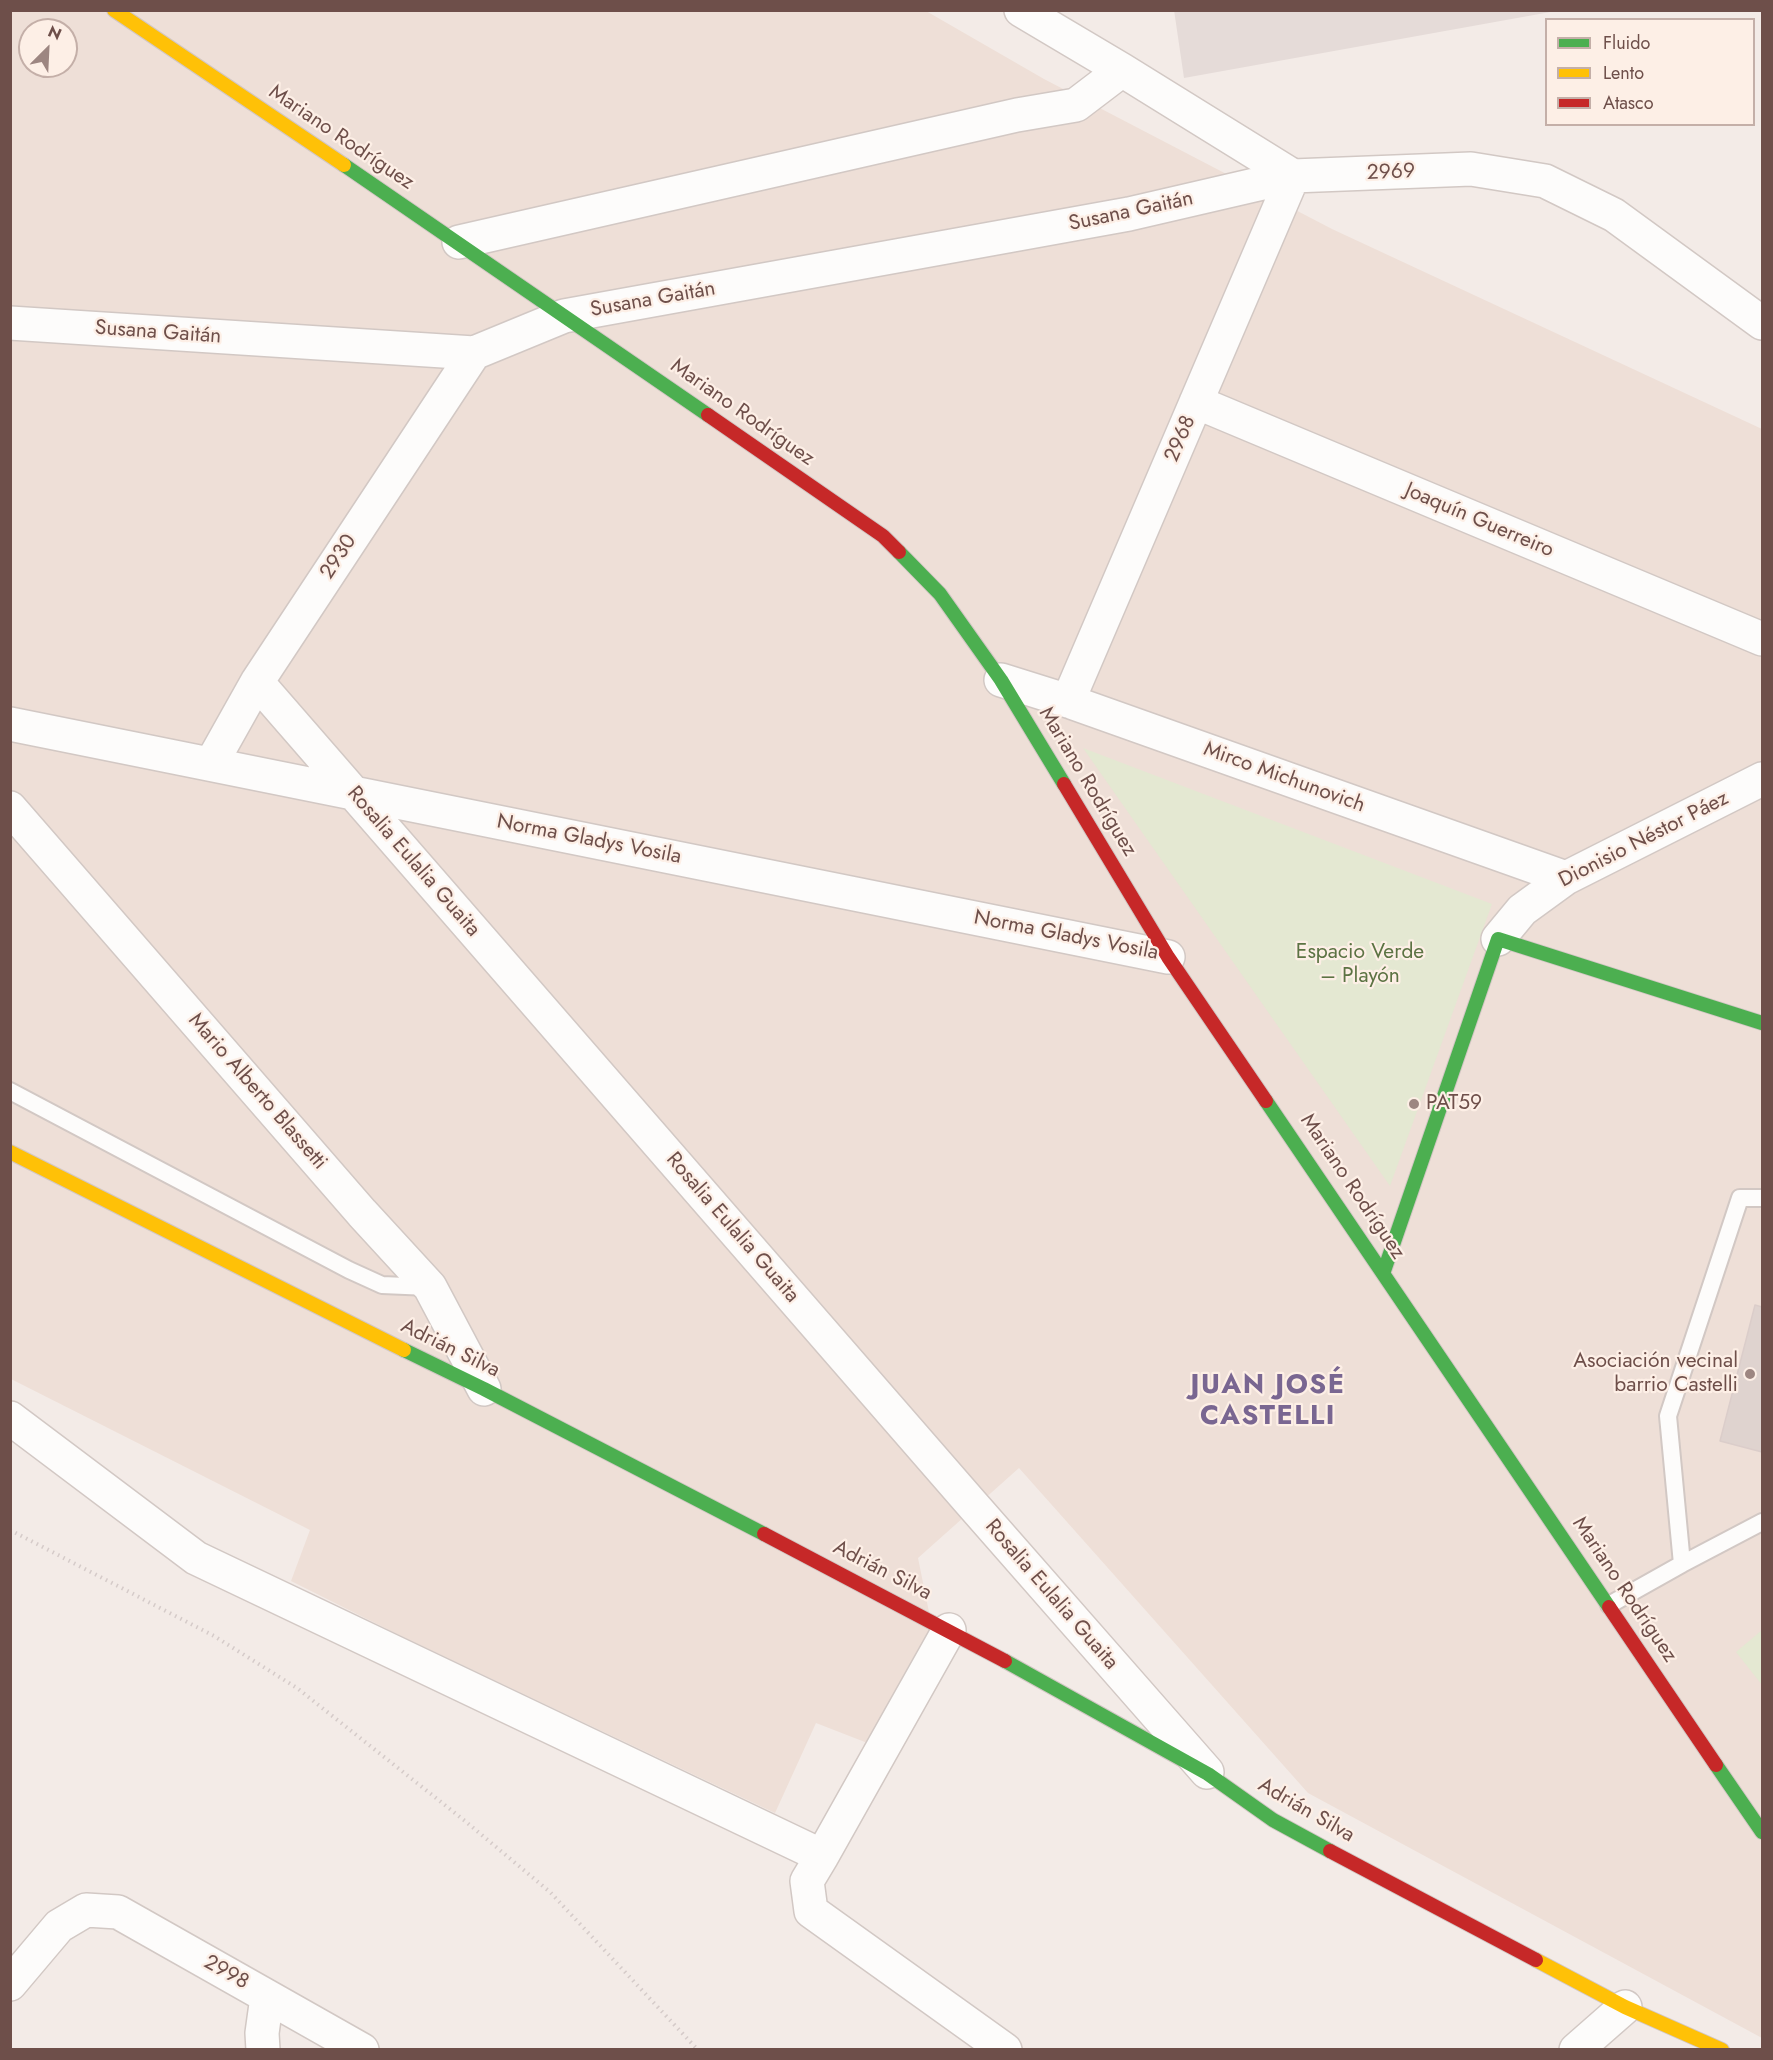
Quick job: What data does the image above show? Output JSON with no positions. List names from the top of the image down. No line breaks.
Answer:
{"streets":{"street":["Mariano Rodríguez","2969","Susana Gaitán","2968","Joaquín Guerreiro","2930","Mirco Michunovich","Norma Gladys Vosila","Dionisio Néstor Páez","Rosalia Eulalia Guaita","Mario Alberto Blassetti","Adrián Silva","2998"]},"crossings":[["Mariano Rodríguez","Susana Gaitán"],["Mariano Rodríguez","Mirco Michunovich"],["Mariano Rodríguez","Norma Gladys Vosila"],["Mariano Rodríguez","Dionisio Néstor Páez"],["2969","Susana Gaitán"],["2969","2968"],["Susana Gaitán","2968"],["Susana Gaitán","2930"],["2968","Joaquín Guerreiro"],["2968","Mirco Michunovich"],["2930","Norma Gladys Vosila"],["2930","Rosalia Eulalia Guaita"],["Mirco Michunovich","Dionisio Néstor Páez"],["Norma Gladys Vosila","Rosalia Eulalia Guaita"],["Rosalia Eulalia Guaita","Adrián Silva"],["Mario Alberto Blassetti","Adrián Silva"]],"districts":["JUAN JOSÉ CASTELLI"],"parks":["Espacio Verde – Playón"],"places":["PAT59","Asociación vecinal barrio Castelli"],"legend":["Fluido","Lento","Atasco"],"north":"top right"}
